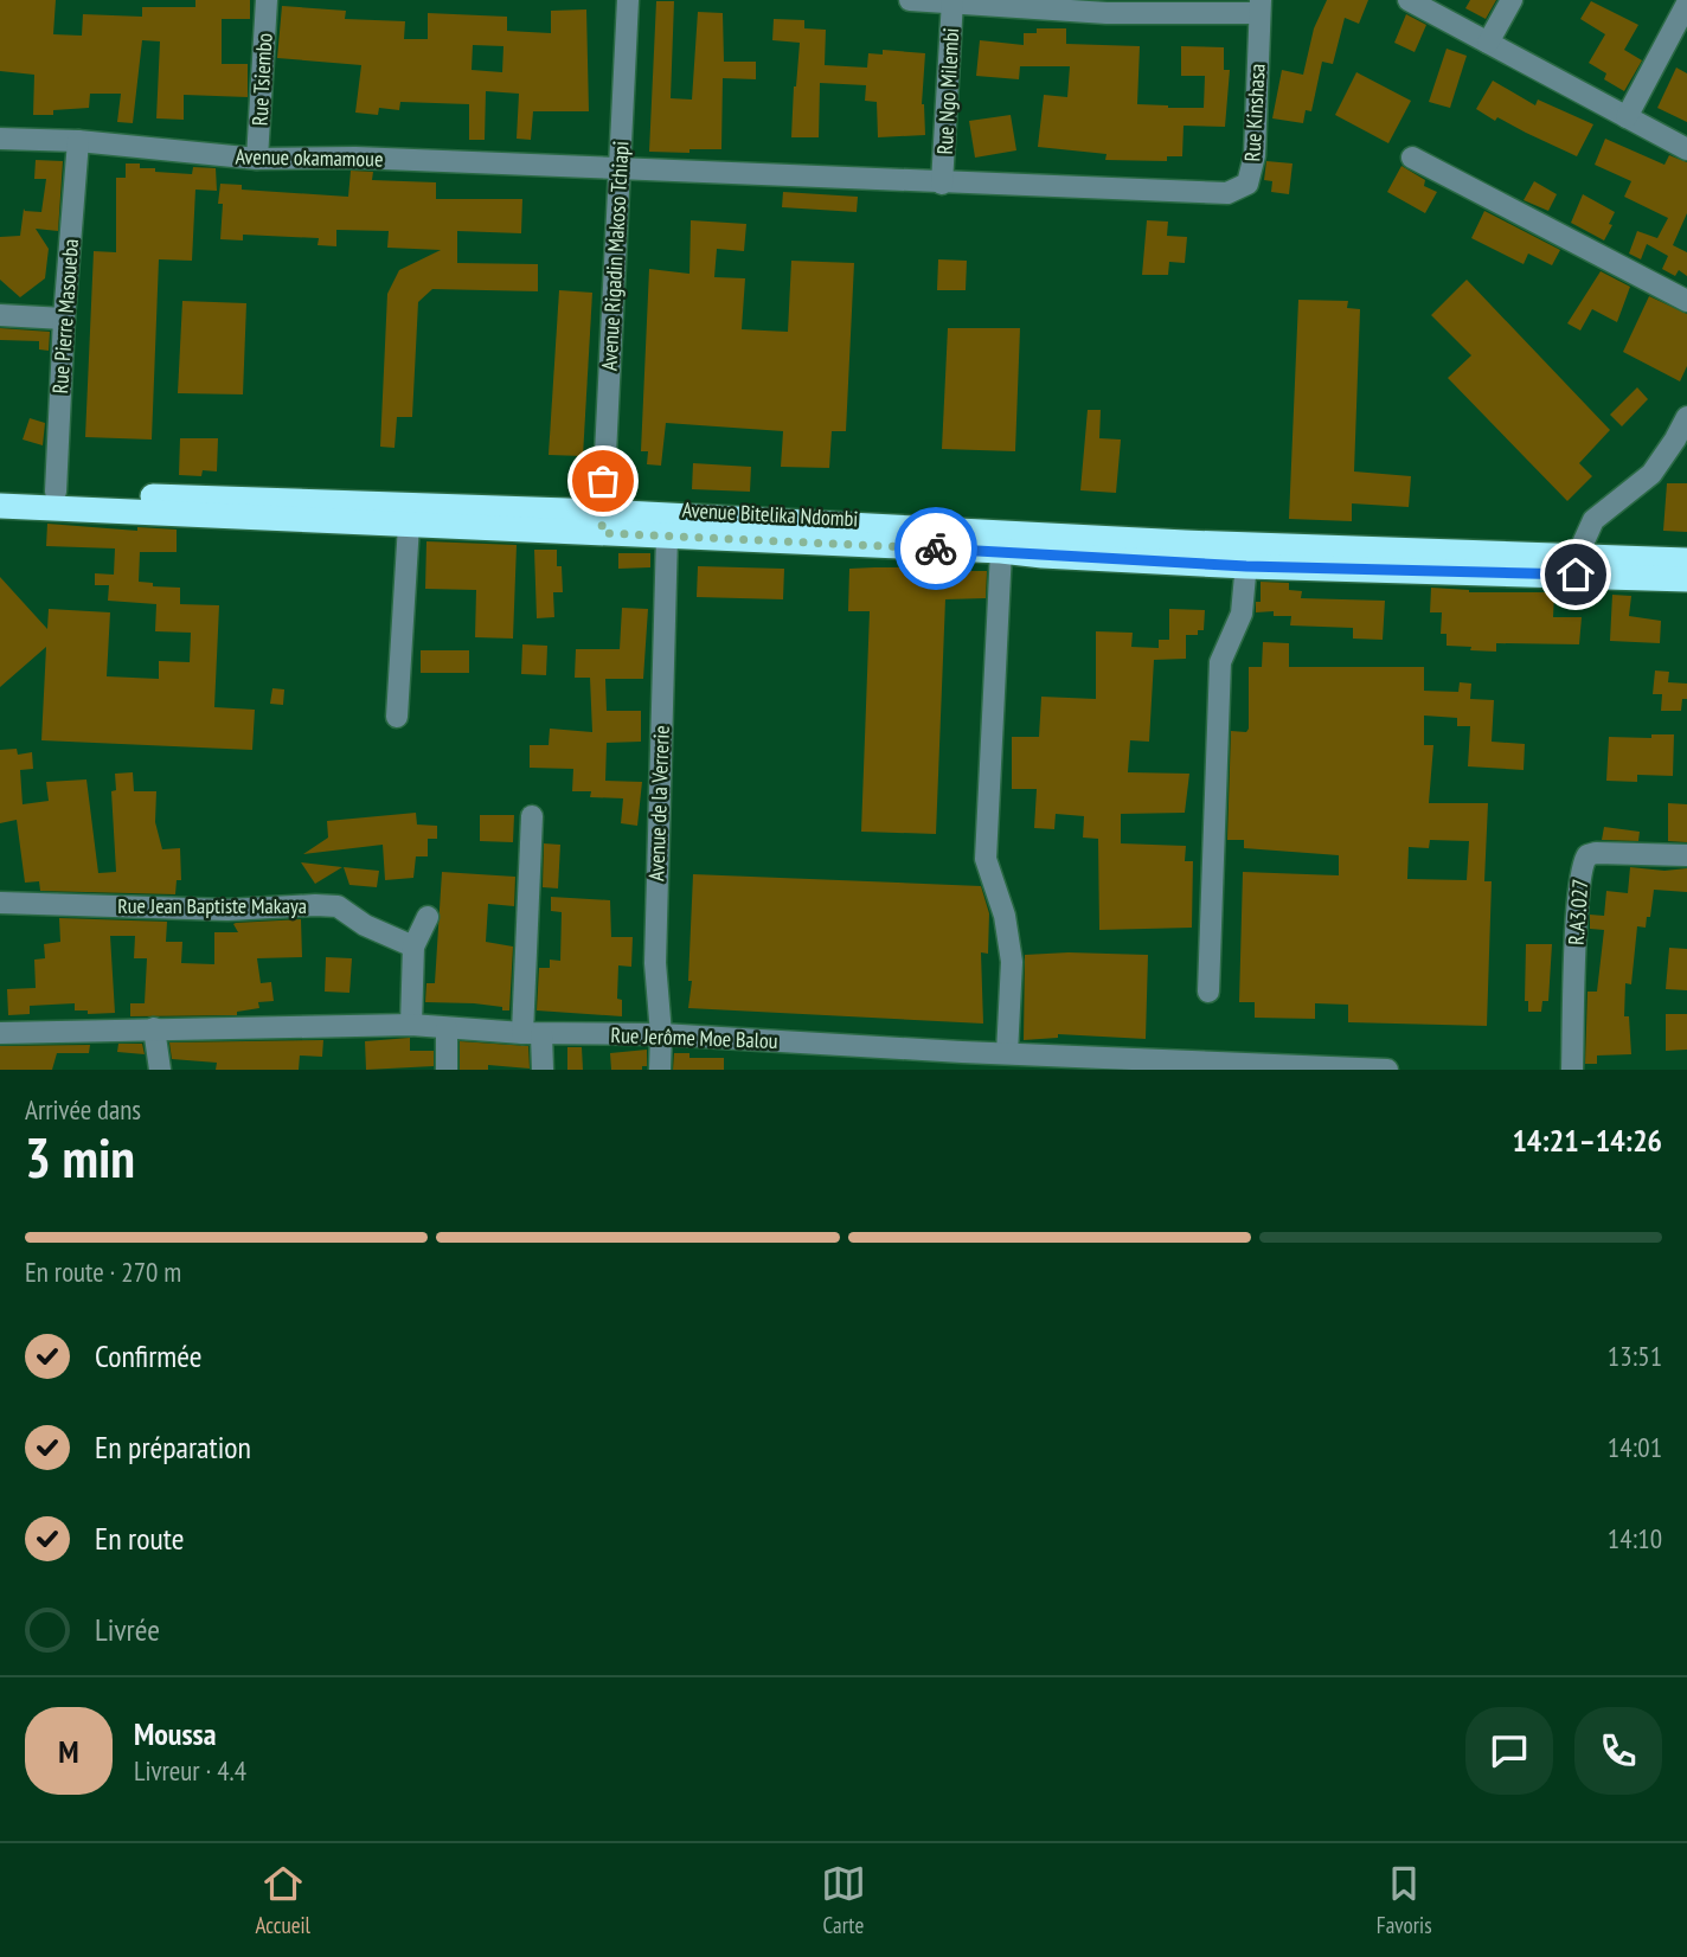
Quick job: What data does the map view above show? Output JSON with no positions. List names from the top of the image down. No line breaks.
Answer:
{"streets":{"highway":["Avenue Bitelika Ndombi"],"street":["Rue Tsiembo","Rue Ngo Milembi","Rue Kinshasa","Avenue okamamoue","Avenue Rigadin Makoso Tchiapi","Rue Pierre Masoueba","Avenue de la Verrerie","Rue Jean Baptiste Makaya","R.A3.027","Rue Jerôme Moe Balou"]},"crossings":[["Rue Tsiembo","Avenue okamamoue"],["Rue Ngo Milembi","Rue Kinshasa"],["Rue Ngo Milembi","Avenue okamamoue"],["Rue Kinshasa","Avenue okamamoue"],["Avenue okamamoue","Avenue Rigadin Makoso Tchiapi"],["Avenue okamamoue","Rue Pierre Masoueba"],["Avenue Rigadin Makoso Tchiapi","Avenue Bitelika Ndombi"],["Rue Pierre Masoueba","Avenue Bitelika Ndombi"],["Avenue Bitelika Ndombi","Avenue de la Verrerie"],["Avenue de la Verrerie","Rue Jerôme Moe Balou"]],"page":{"heading":["3 min","Arrivée dans","14:21–14:26"],"panel":["Moussa","Livreur · 4.4"],"bar":"En route · 270 m","list":[["Confirmée","13:51"],["En préparation","14:01"],["En route","14:10"],"Livrée"],"round":"M","tabs":["Accueil","Carte","Favoris"]}}
